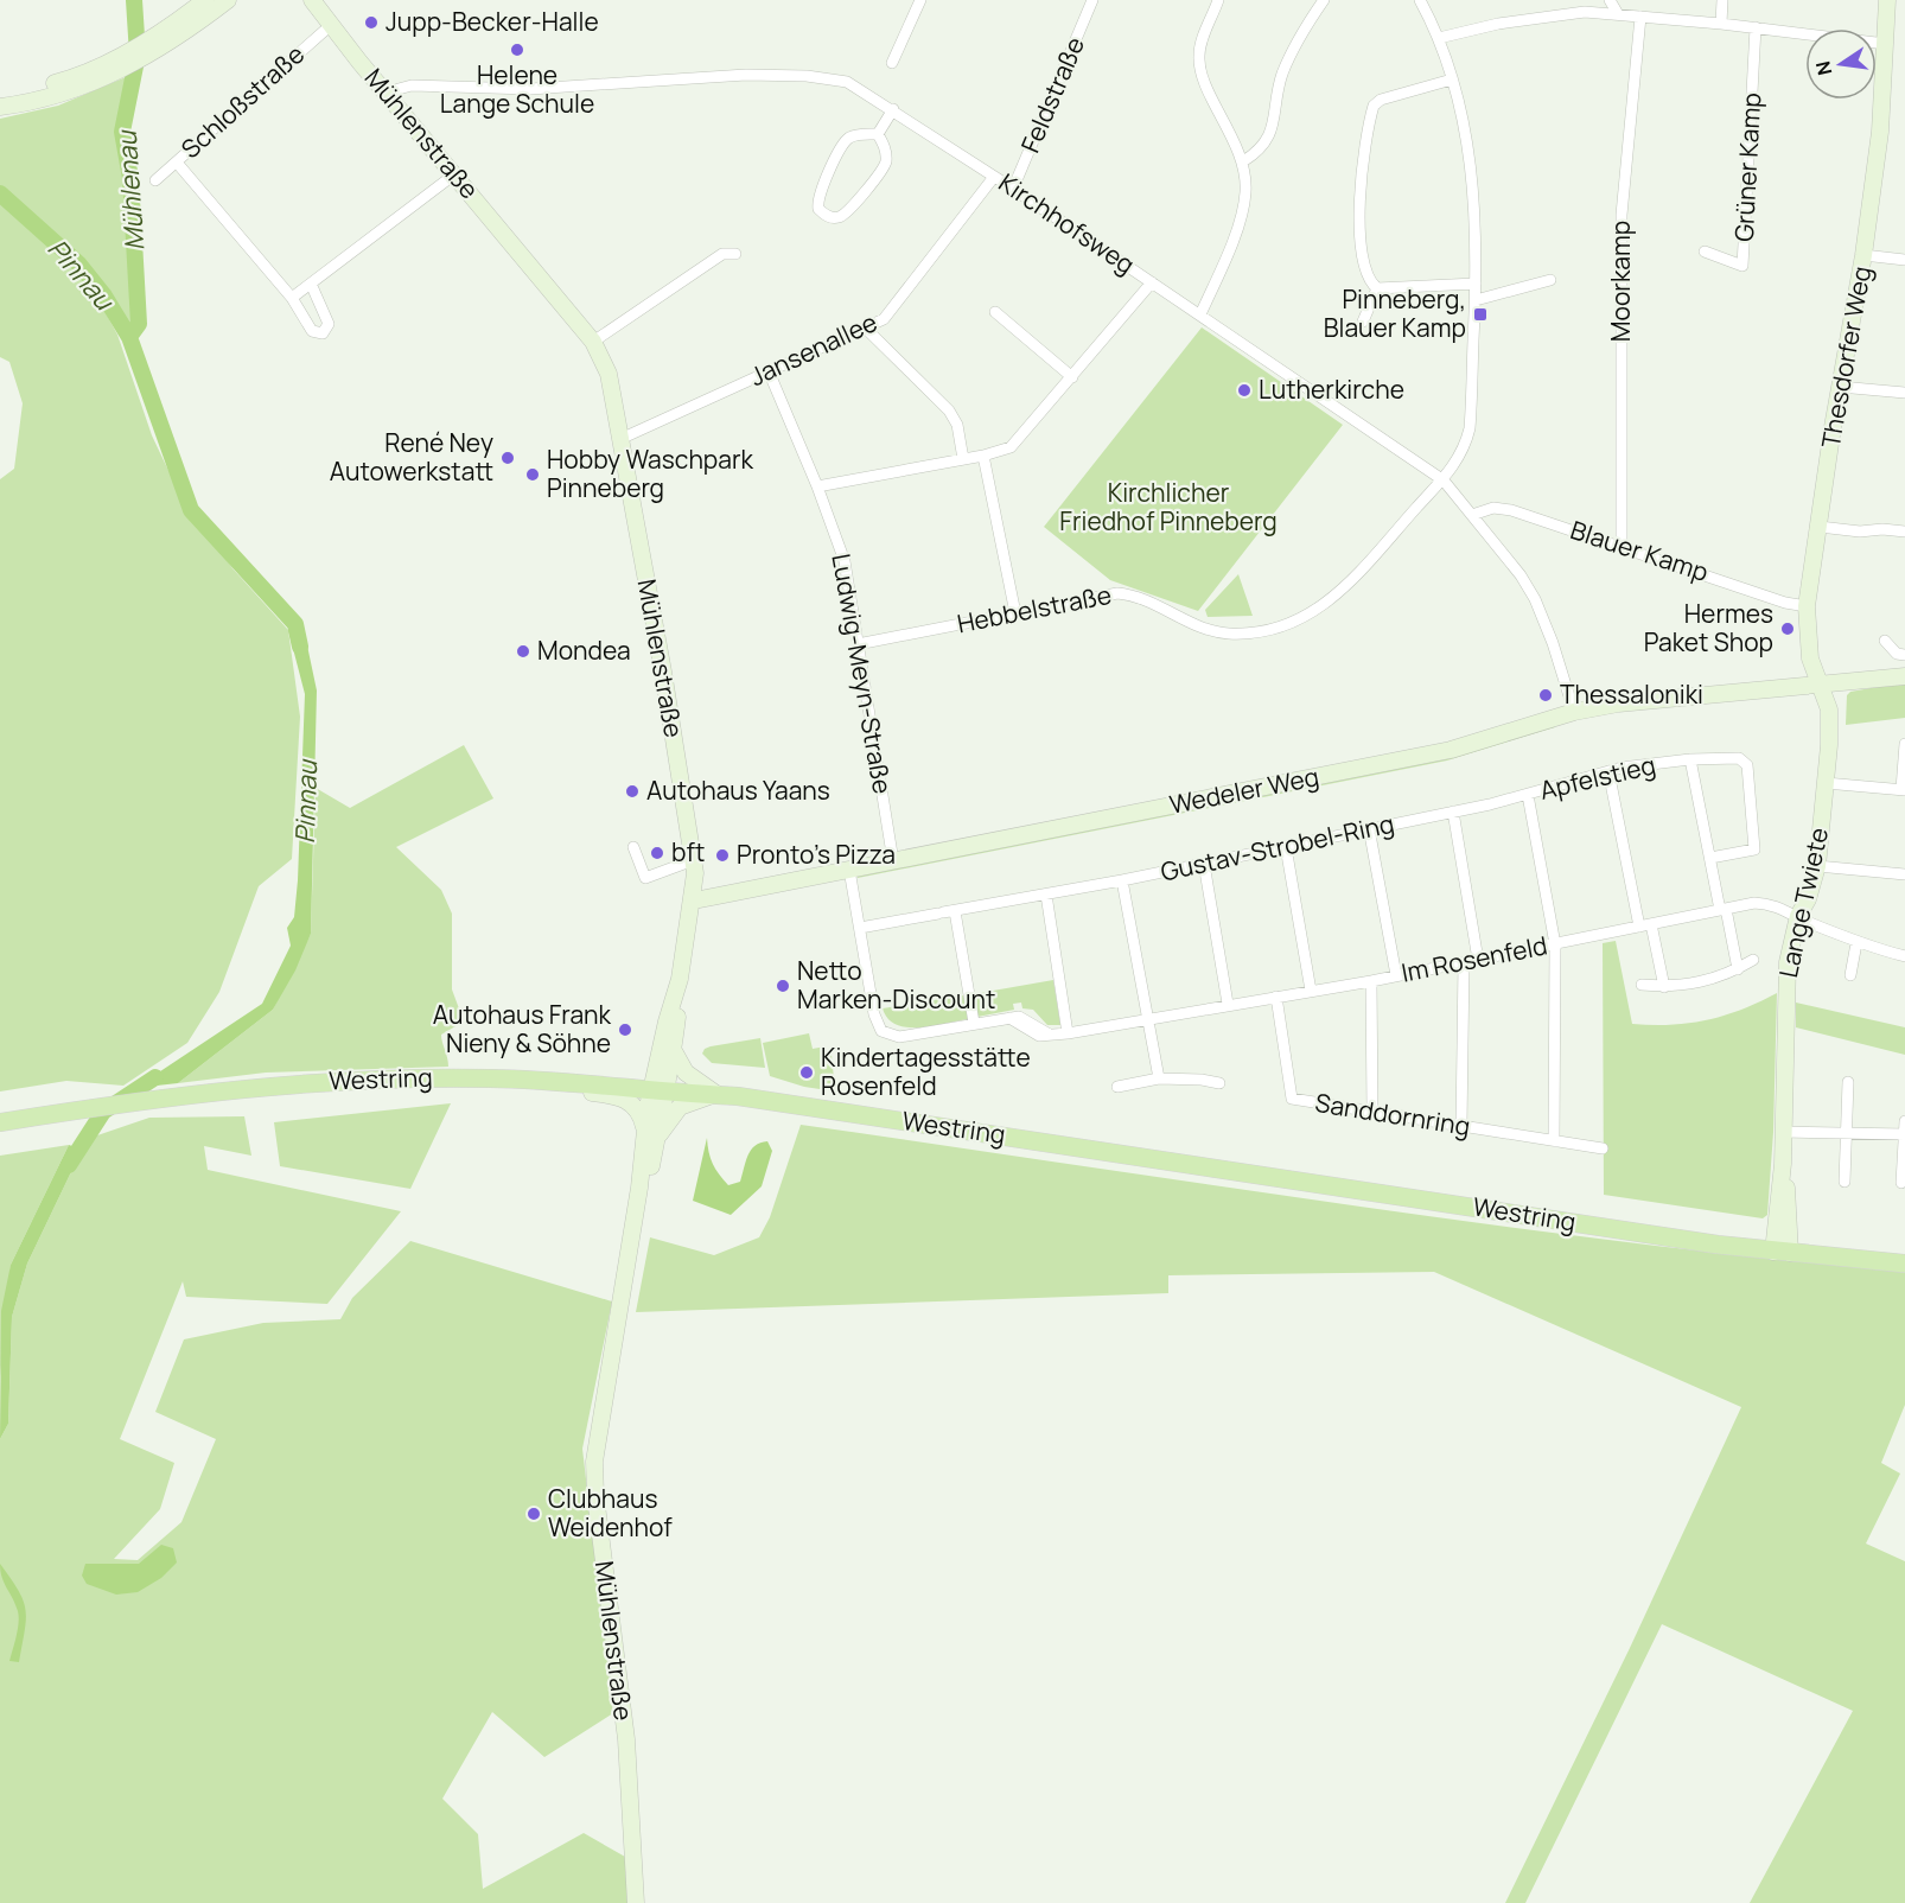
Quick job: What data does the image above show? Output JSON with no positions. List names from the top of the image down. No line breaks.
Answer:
{"streets":{"main road":["Mühlenstraße","Thesdorfer Weg","Wedeler Weg","Lange Twiete","Westring"],"street":["Feldstraße","Schloßstraße","Grüner Kamp","Kirchhofsweg","Moorkamp","Jansenallee","Blauer Kamp","Hebbelstraße","Ludwig-Meyn-Straße","Apfelstieg","Gustav-Strobel-Ring","Im Rosenfeld","Sanddornring"]},"crossings":[["Feldstraße","Kirchhofsweg"],["Schloßstraße","Mühlenstraße"],["Mühlenstraße","Kirchhofsweg"],["Mühlenstraße","Jansenallee"],["Mühlenstraße","Wedeler Weg"],["Mühlenstraße","Westring"],["Kirchhofsweg","Jansenallee"],["Kirchhofsweg","Blauer Kamp"],["Kirchhofsweg","Hebbelstraße"],["Kirchhofsweg","Wedeler Weg"],["Moorkamp","Blauer Kamp"],["Jansenallee","Ludwig-Meyn-Straße"],["Thesdorfer Weg","Blauer Kamp"],["Thesdorfer Weg","Wedeler Weg"],["Thesdorfer Weg","Lange Twiete"],["Hebbelstraße","Ludwig-Meyn-Straße"],["Ludwig-Meyn-Straße","Wedeler Weg"],["Apfelstieg","Gustav-Strobel-Ring"],["Wedeler Weg","Lange Twiete"],["Wedeler Weg","Im Rosenfeld"],["Gustav-Strobel-Ring","Im Rosenfeld"],["Lange Twiete","Im Rosenfeld"],["Lange Twiete","Westring"],["Im Rosenfeld","Sanddornring"]],"water":["Mühlenau","Pinnau"],"parks":["Kirchlicher Friedhof Pinneberg"],"places":{"other":["Jupp-Becker-Halle","Helene Lange Schule","Lutherkirche","René Ney Autowerkstatt","Hobby Waschpark Pinneberg","Hermes Paket Shop","Mondea","Thessaloniki","Autohaus Yaans","bft","Pronto's Pizza","Netto Marken-Discount","Autohaus Frank Nieny & Söhne","Kindertagesstätte Rosenfeld","Clubhaus Weidenhof"],"transit":["Pinneberg, Blauer Kamp"]},"north":"left"}
